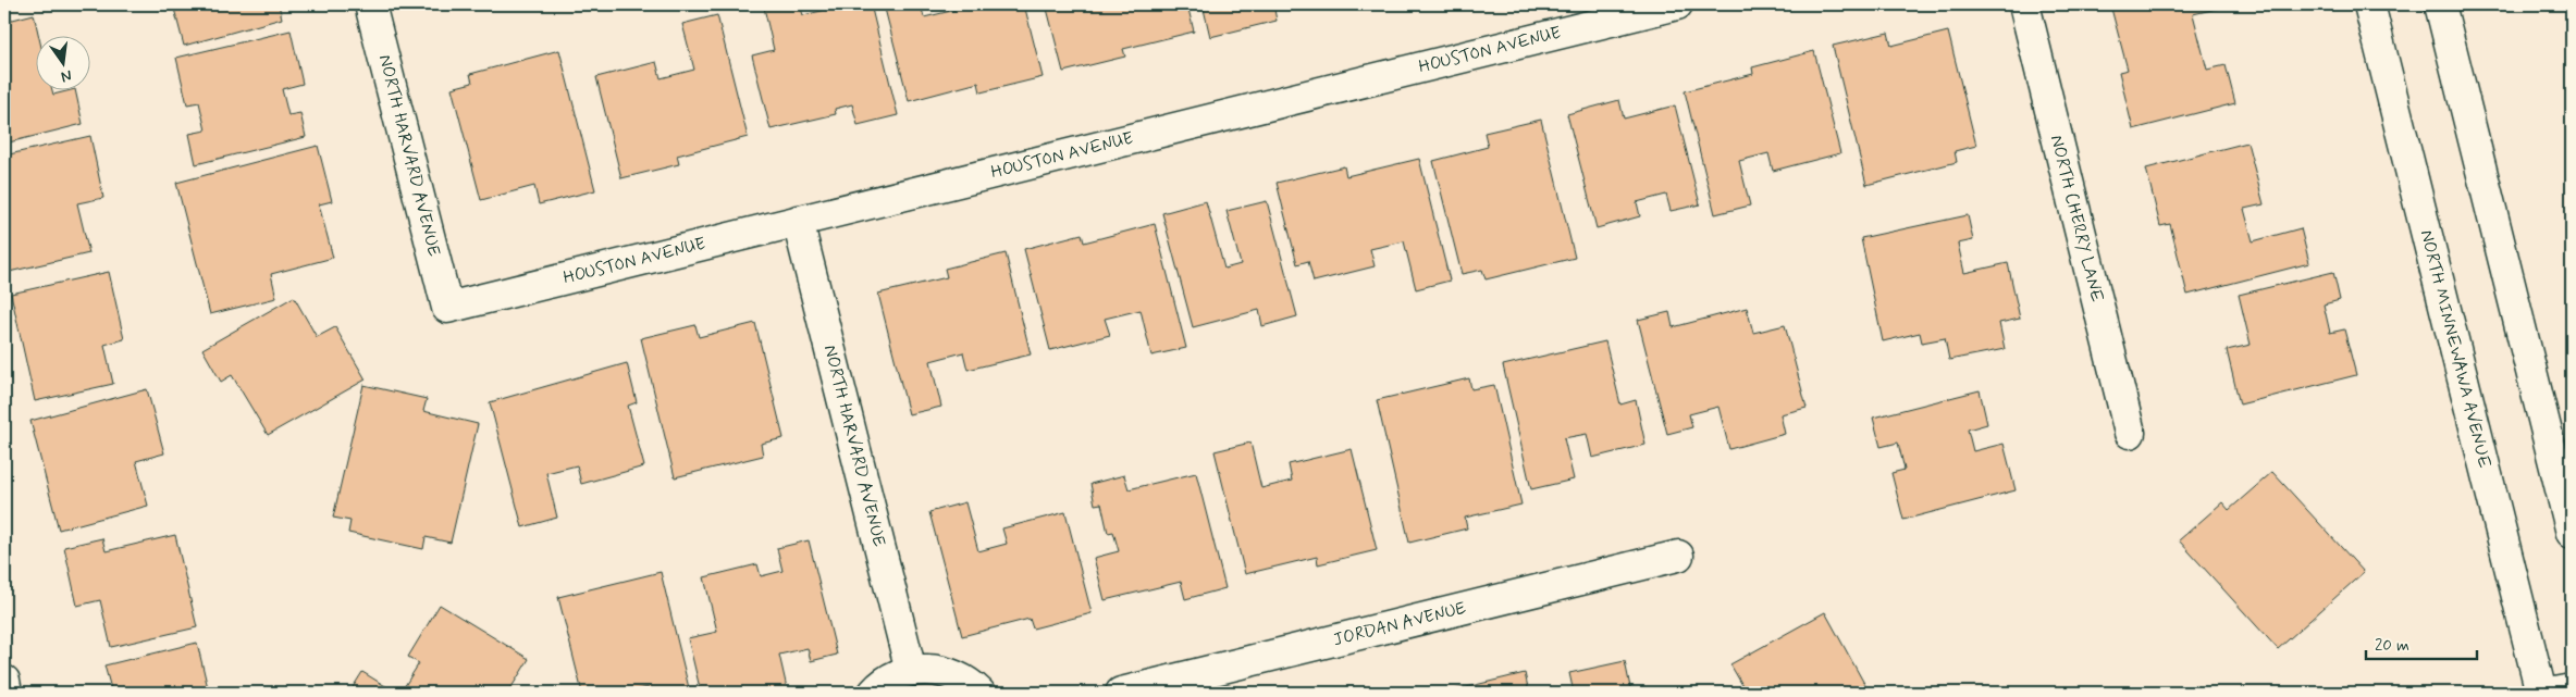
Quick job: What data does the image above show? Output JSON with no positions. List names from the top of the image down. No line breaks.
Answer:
{"streets":{"street":["HOUSTON AVENUE","NORTH HARVARD AVENUE","NORTH CHERRY LANE","NORTH MINNEWAWA AVENUE","JORDAN AVENUE"]},"crossings":[["HOUSTON AVENUE","NORTH HARVARD AVENUE"]],"scale_bar":"20 m","north":"bottom"}
